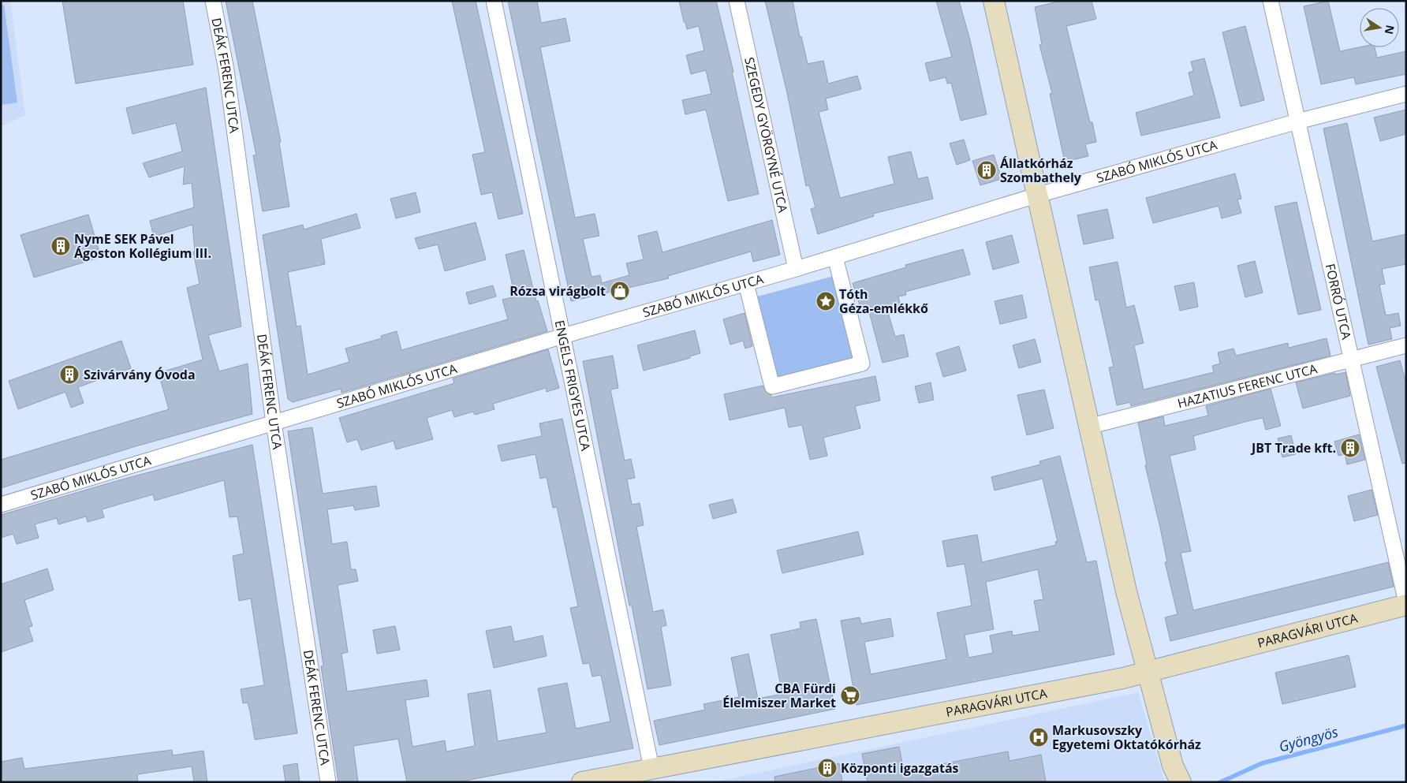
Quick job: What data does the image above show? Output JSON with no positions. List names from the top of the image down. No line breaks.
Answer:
{"streets":{"street":["DEÁK FERENC UTCA","SZEGEDY GYÖRGYNÉ UTCA","SZABÓ MIKLÓS UTCA","FORRÓ UTCA","ENGELS FRIGYES UTCA","HAZATIUS FERENC UTCA","PARAGVÁRI UTCA"]},"crossings":[["DEÁK FERENC UTCA","SZABÓ MIKLÓS UTCA"],["SZEGEDY GYÖRGYNÉ UTCA","SZABÓ MIKLÓS UTCA"],["SZABÓ MIKLÓS UTCA","FORRÓ UTCA"],["SZABÓ MIKLÓS UTCA","ENGELS FRIGYES UTCA"],["FORRÓ UTCA","HAZATIUS FERENC UTCA"],["FORRÓ UTCA","PARAGVÁRI UTCA"],["ENGELS FRIGYES UTCA","PARAGVÁRI UTCA"]],"water":["Gyöngyös"],"places":{"building":["Állatkórház Szombathely","NymE SEK Pável Ágoston Kollégium III.","Szivárvány Óvoda","JBT Trade kft.","Központi igazgatás"],"shop":["Rózsa virágbolt"],"place":["Tóth Géza-emlékkő"],"supermarket":["CBA Fürdi Élelmiszer Market"],"hospital":["Markusovszky Egyetemi Oktatókórház"]},"north":"right"}
